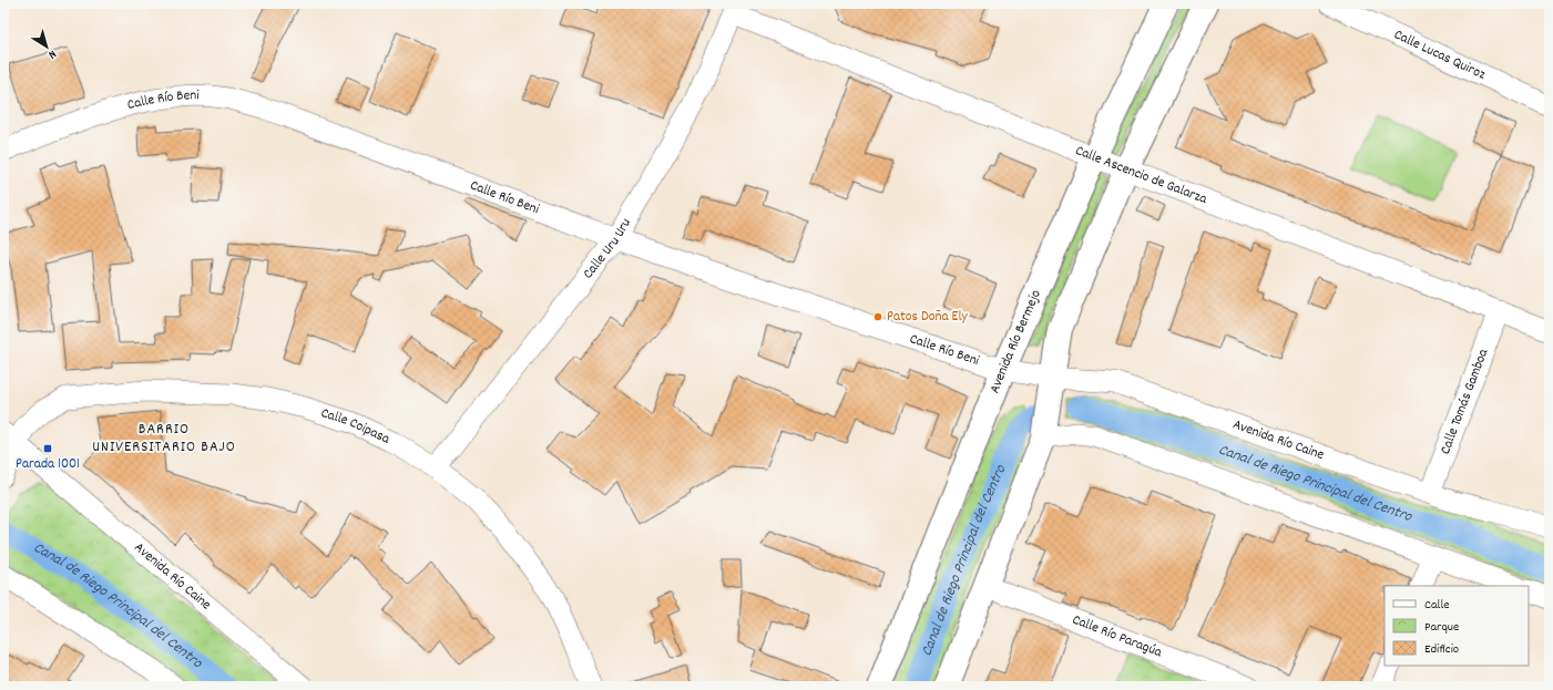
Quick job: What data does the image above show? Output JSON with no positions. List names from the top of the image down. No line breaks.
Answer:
{"streets":{"main road":["Avenida Río Bermejo"],"street":["Calle Lucas Quiroz","Calle Río Beni","Calle Ascencio de Galarza","Calle Uru Uru","Calle Tomás Gamboa","Calle Coipasa","Avenida Río Caine","Calle Río Paragúa"]},"crossings":[["Calle Río Beni","Calle Uru Uru"],["Calle Río Beni","Avenida Río Bermejo"],["Calle Río Beni","Avenida Río Caine"],["Calle Ascencio de Galarza","Calle Uru Uru"],["Calle Ascencio de Galarza","Avenida Río Bermejo"],["Calle Ascencio de Galarza","Calle Tomás Gamboa"],["Calle Uru Uru","Calle Coipasa"],["Avenida Río Bermejo","Avenida Río Caine"],["Calle Tomás Gamboa","Avenida Río Caine"],["Calle Coipasa","Avenida Río Caine"]],"districts":["BARRIO UNIVERSITARIO BAJO"],"water":["Canal de Riego Principal del Centro"],"places":{"other":["Patos Doña Ely"],"transit":["Parada 1001"]},"legend":["Calle","Parque","Edificio"],"north":"bottom right"}
